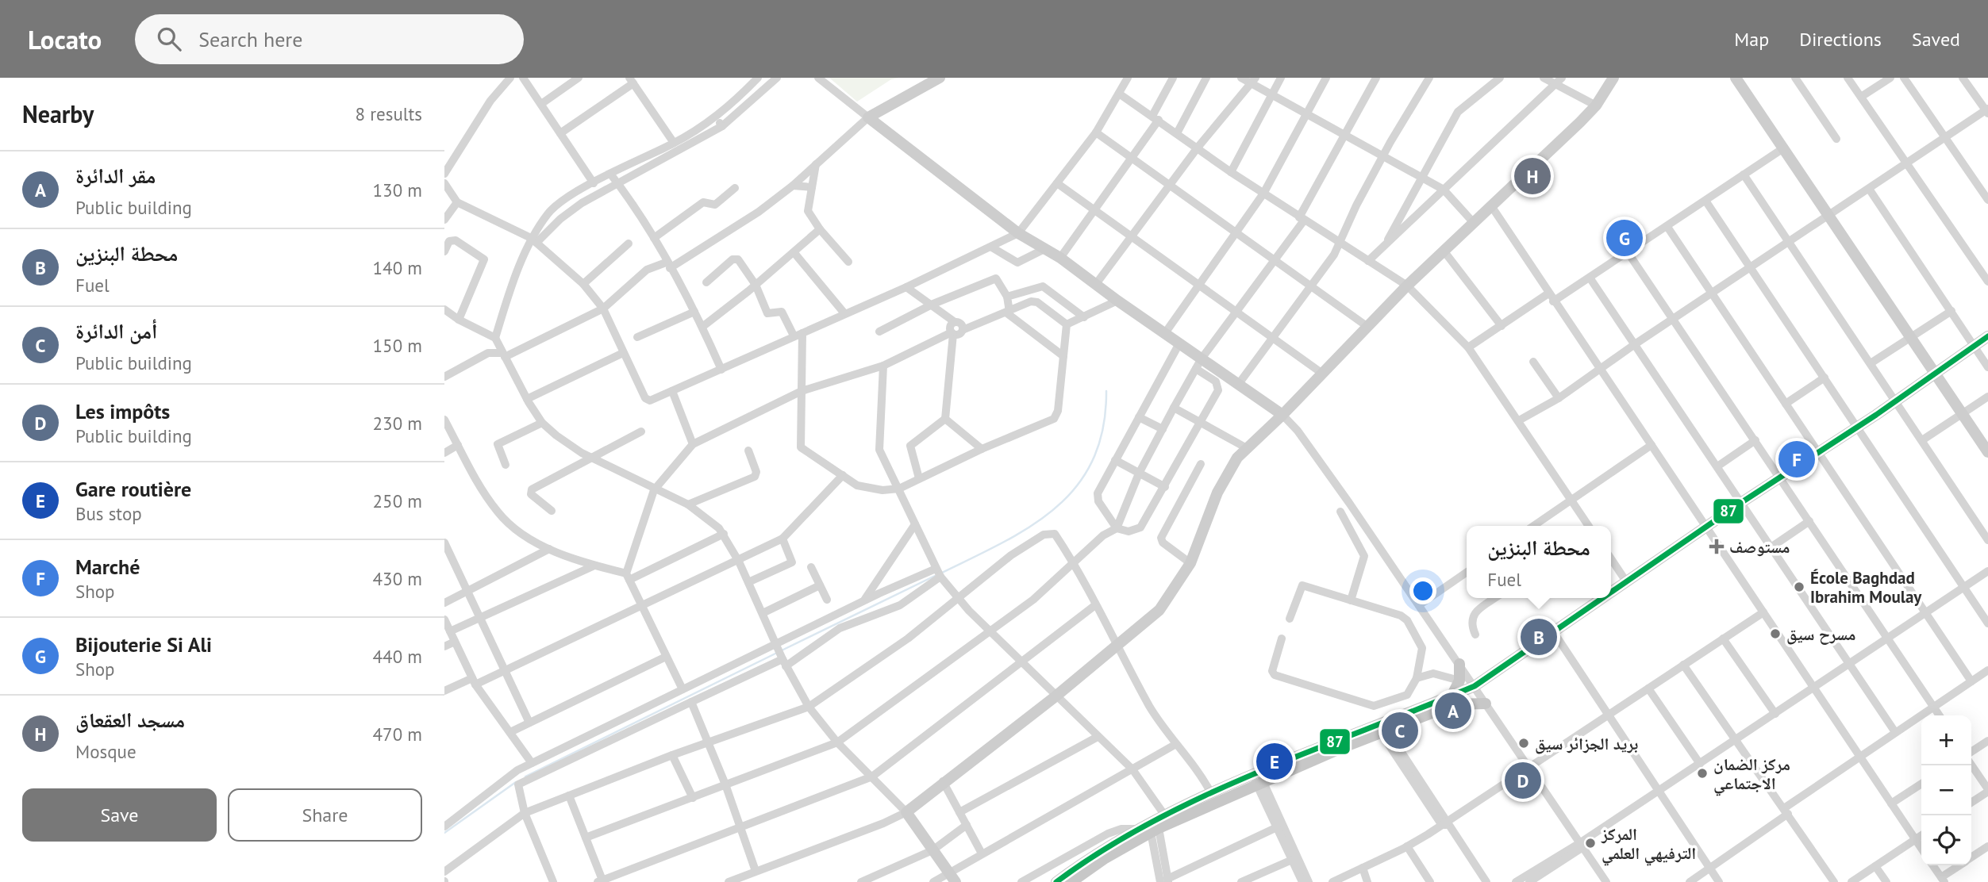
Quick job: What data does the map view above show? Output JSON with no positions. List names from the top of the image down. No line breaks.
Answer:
{"places":{"health":["مستوصف"],"other":["École Baghdad Ibrahim Moulay","مسرح سيق","بريد الجزائر سيق","مركز الضمان الاجتماعي","المركز الترفيهي العلمي"]},"lines":["transit line 87"],"page":{"header":"Locato","search":"Search here","nav":["Map","Directions","Saved"],"heading":["Nearby","8 results"],"list":[{"mark":"A","name":"مقر الدائرة","note":"Public building","value":"130 m"},{"mark":"B","name":"محطة البنزين","note":"Fuel","value":"140 m"},{"mark":"C","name":"أمن الدائرة","note":"Public building","value":"150 m"},{"mark":"D","name":"Les impôts","note":"Public building","value":"230 m"},{"mark":"E","name":"Gare routière","note":"Bus stop","value":"250 m"},{"mark":"F","name":"Marché","note":"Shop","value":"430 m"},{"mark":"G","name":"Bijouterie Si Ali","note":"Shop","value":"440 m"},{"mark":"H","name":"مسجد العقعاق","note":"Mosque","value":"470 m"}],"pins":["H","G","F","B","A","C","E","D"],"popup":["محطة البنزين","Fuel"],"map_buttons":["+","−"],"buttons":["Save","Share"]}}
